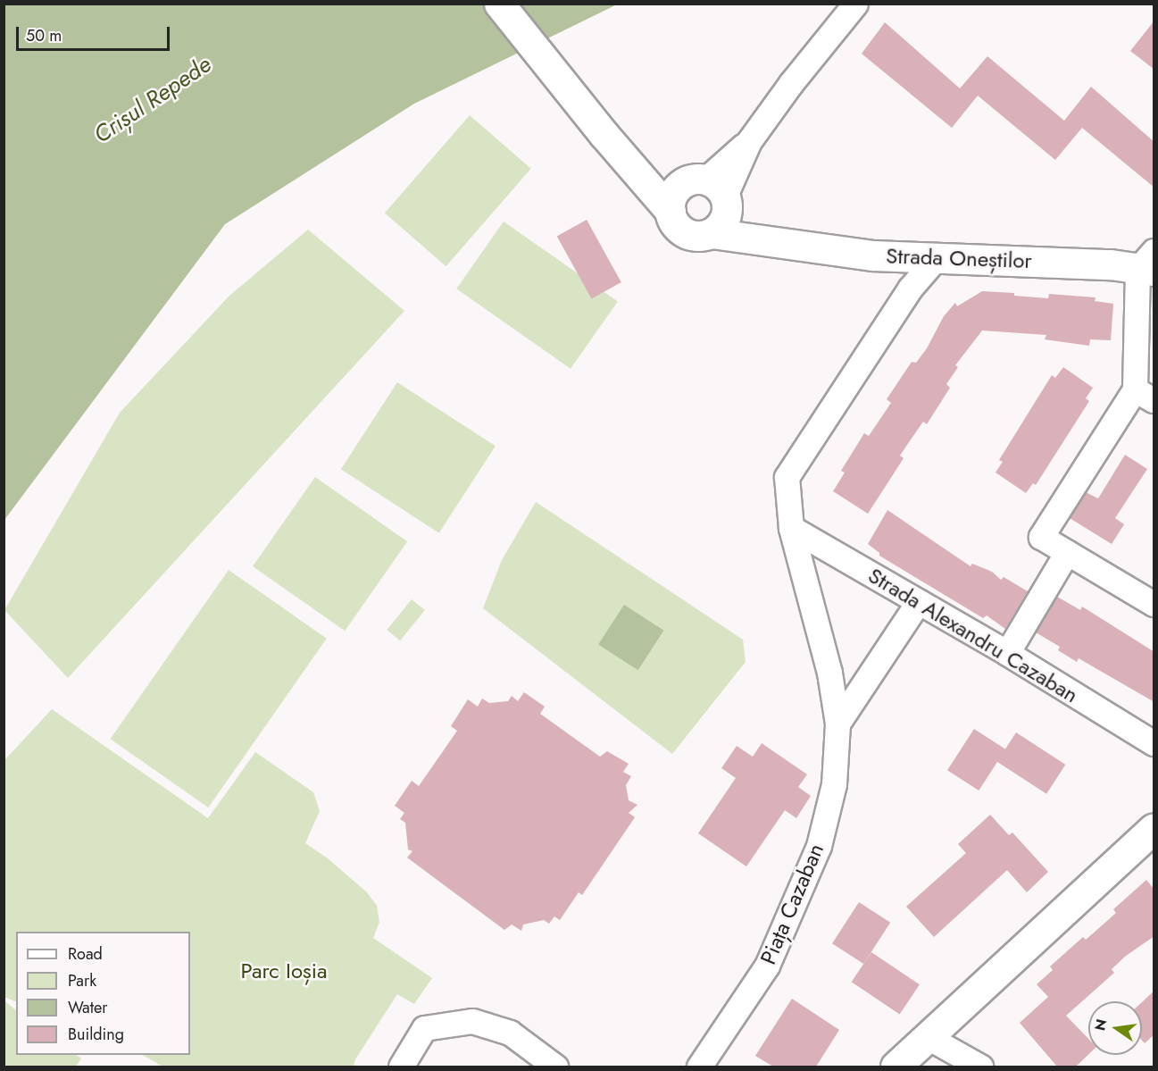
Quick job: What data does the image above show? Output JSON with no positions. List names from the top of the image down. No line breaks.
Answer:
{"streets":{"street":["Strada Oneștilor","Strada Alexandru Cazaban","Piața Cazaban"]},"water":["Crișul Repede"],"parks":["Parc Ioșia"],"legend":["Road","Park","Water","Building"],"scale_bar":"50 m","north":"left"}
